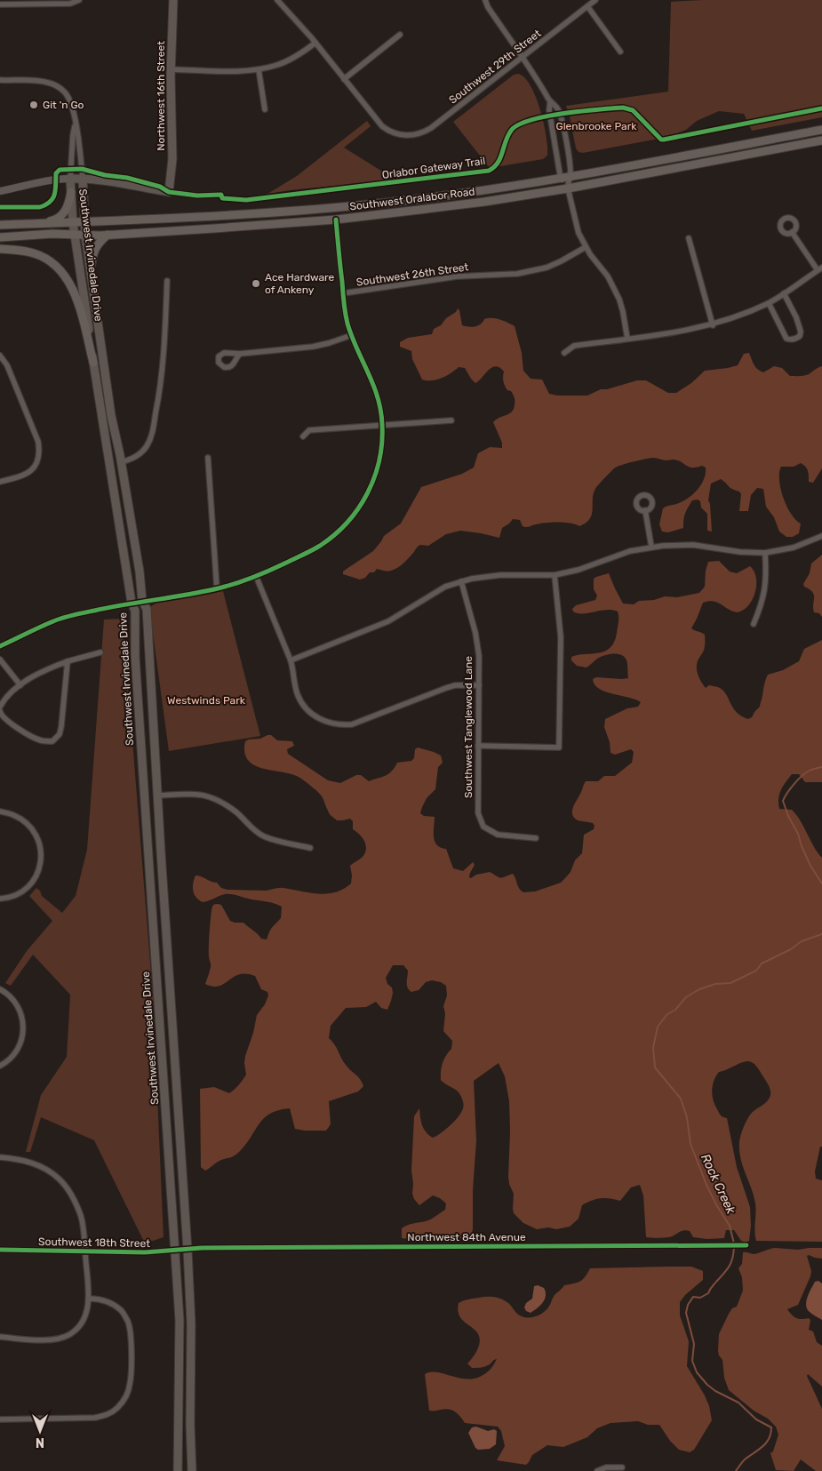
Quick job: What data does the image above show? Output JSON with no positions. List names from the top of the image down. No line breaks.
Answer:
{"streets":{"main road":["Northwest 16th Street","Southwest Oralabor Road","Southwest Irvinedale Drive"],"street":["Southwest 29th Street","Southwest 26th Street","Southwest Tanglewood Lane","Northwest 84th Avenue","Southwest 18th Street"],"cycle path":["Orlabor Gateway Trail"]},"crossings":[["Southwest Oralabor Road","Southwest Irvinedale Drive"],["Southwest Irvinedale Drive","Northwest 84th Avenue"],["Southwest Irvinedale Drive","Southwest 18th Street"],["Northwest 84th Avenue","Southwest 18th Street"]],"water":["Rock Creek"],"parks":["Glenbrooke Park","Westwinds Park"],"places":["Git 'n Go","Ace Hardware of Ankeny"],"north":"bottom"}
